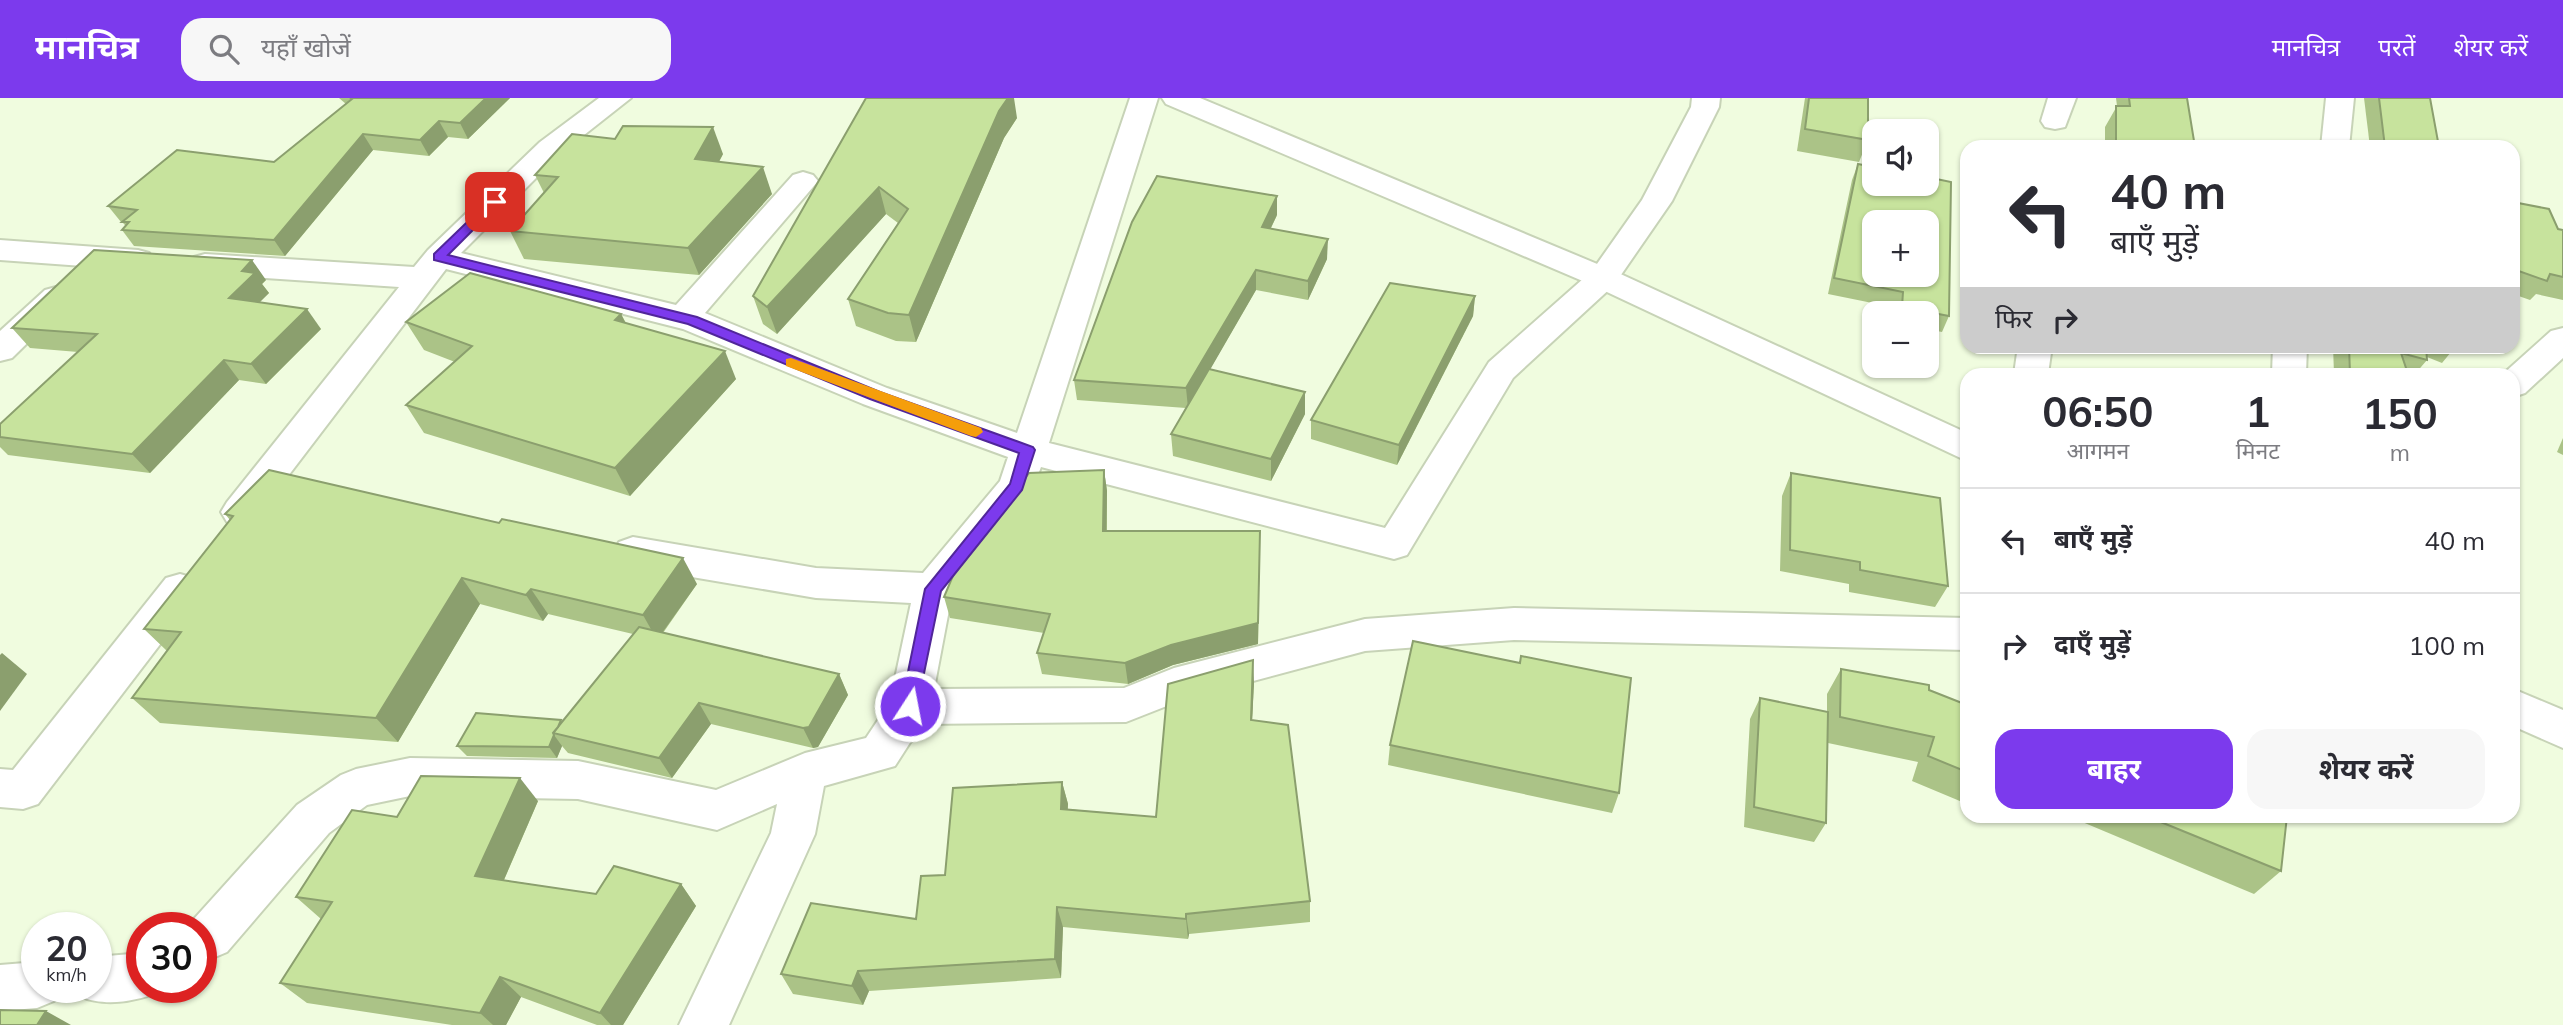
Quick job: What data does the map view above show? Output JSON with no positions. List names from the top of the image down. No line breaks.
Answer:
{"page":{"header":"मानचित्र","search":"यहाँ खोजें","nav":["मानचित्र","परतें","शेयर करें"],"map_buttons":["+","−"],"turn":["40 m","बाएँ मुड़ें"],"then":"फिर","eta":["06:50","आगमन","1","मिनट","150","m"],"list":[{"name":"बाएँ मुड़ें","value":"40 m"},{"name":"दाएँ मुड़ें","value":"100 m"}],"buttons":["बाहर","शेयर करें"],"speed":"20 km/h","limit":"30"}}
